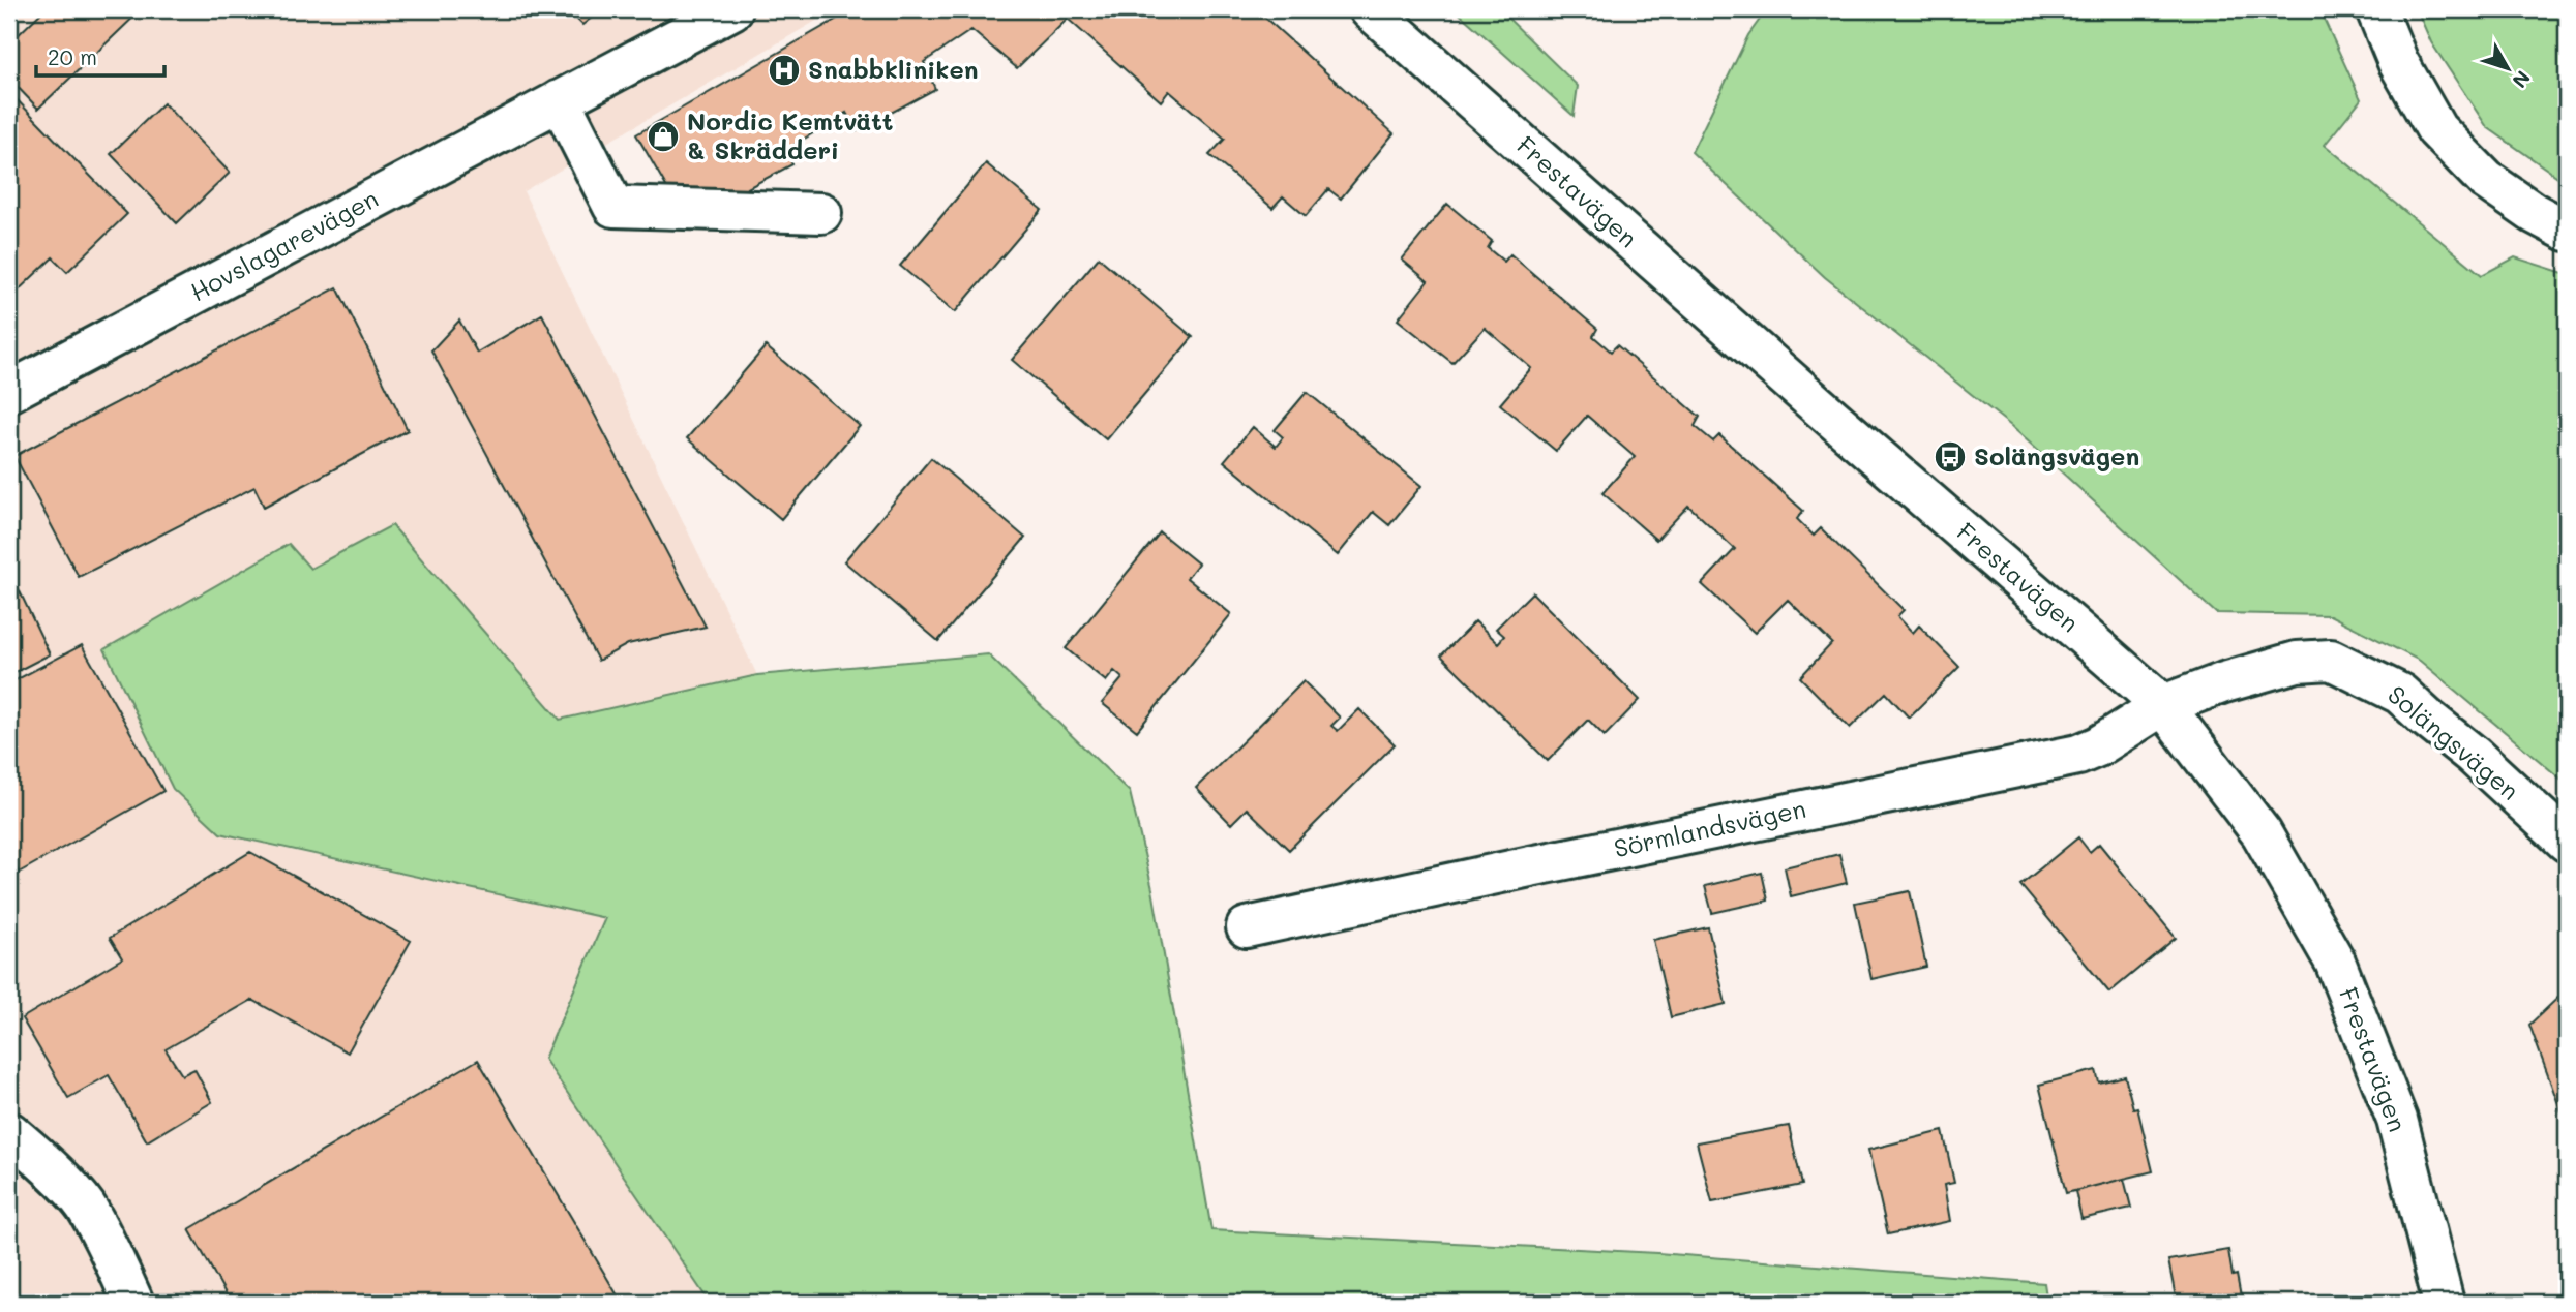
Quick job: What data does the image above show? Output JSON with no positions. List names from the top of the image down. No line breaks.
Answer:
{"streets":{"street":["Frestavägen","Hovslagarevägen","Solängsvägen","Sörmlandsvägen"]},"crossings":[["Frestavägen","Solängsvägen"],["Frestavägen","Sörmlandsvägen"],["Solängsvägen","Sörmlandsvägen"]],"places":{"hospital":["Snabbkliniken"],"shop":["Nordic Kemtvätt & Skrädderi"],"bus stop":["Solängsvägen"]},"scale_bar":"20 m","north":"bottom right"}
